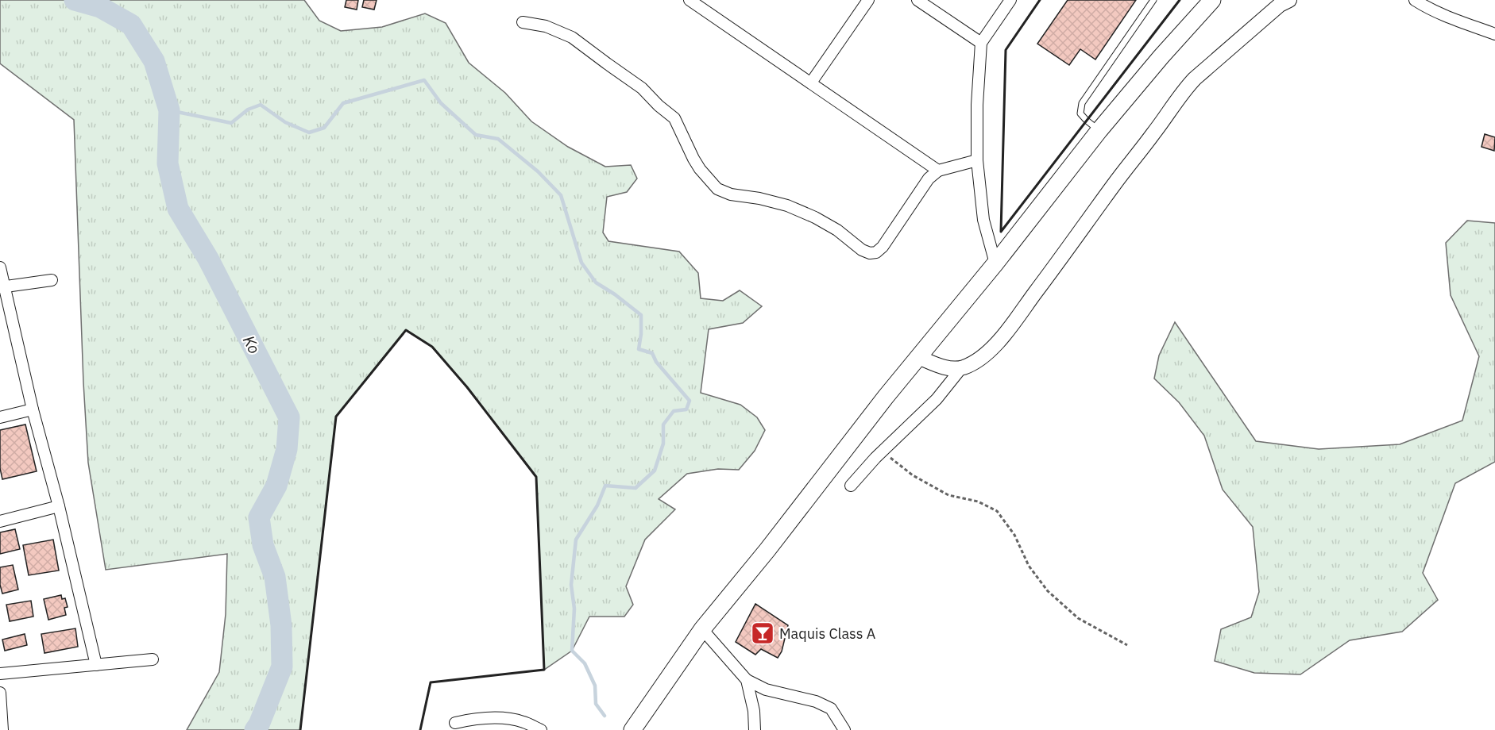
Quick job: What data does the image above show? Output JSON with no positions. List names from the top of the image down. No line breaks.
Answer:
{"water":["Ko"],"places":{"bar":["Maquis Class A"]}}
